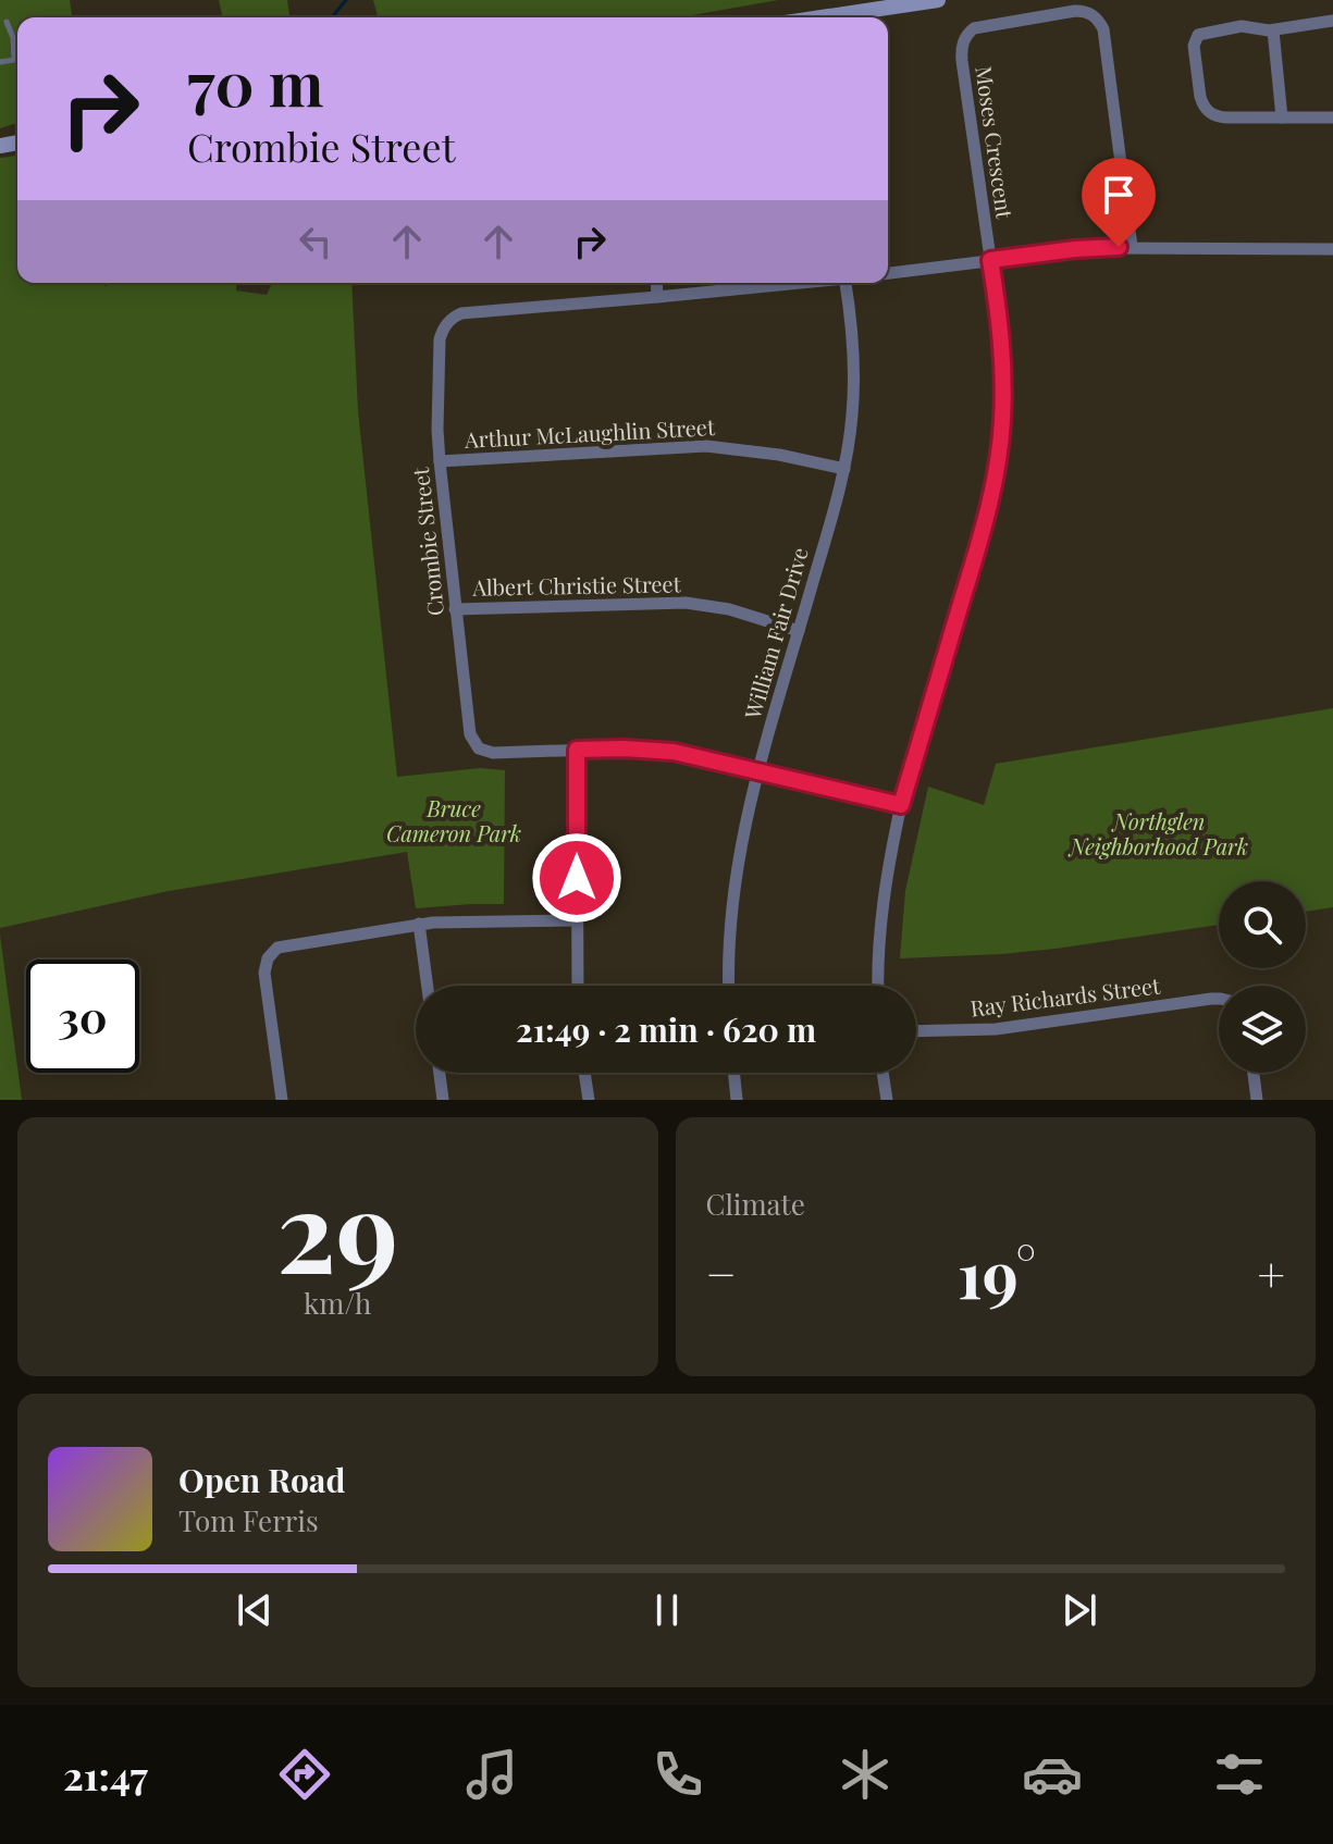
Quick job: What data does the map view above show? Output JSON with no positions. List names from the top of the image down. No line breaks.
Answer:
{"streets":{"street":["Moses Crescent","Arthur McLaughlin Street","Crombie Street","Albert Christie Street","William Fair Drive","Ray Richards Street"]},"crossings":[["Arthur McLaughlin Street","Crombie Street"],["Arthur McLaughlin Street","William Fair Drive"],["Crombie Street","Albert Christie Street"],["Crombie Street","William Fair Drive"],["Albert Christie Street","William Fair Drive"]],"parks":["Bruce Cameron Park","Northglen Neighborhood Park"],"page":{"turn":["70 m","Crombie Street"],"limit":"30","trip":"21:49 · 2 min · 620 m","tile":[["29","km/h"],"Climate"],"heat":["−","19°","+"],"song":["Open Road","Tom Ferris"],"tabs":"21:47"}}
